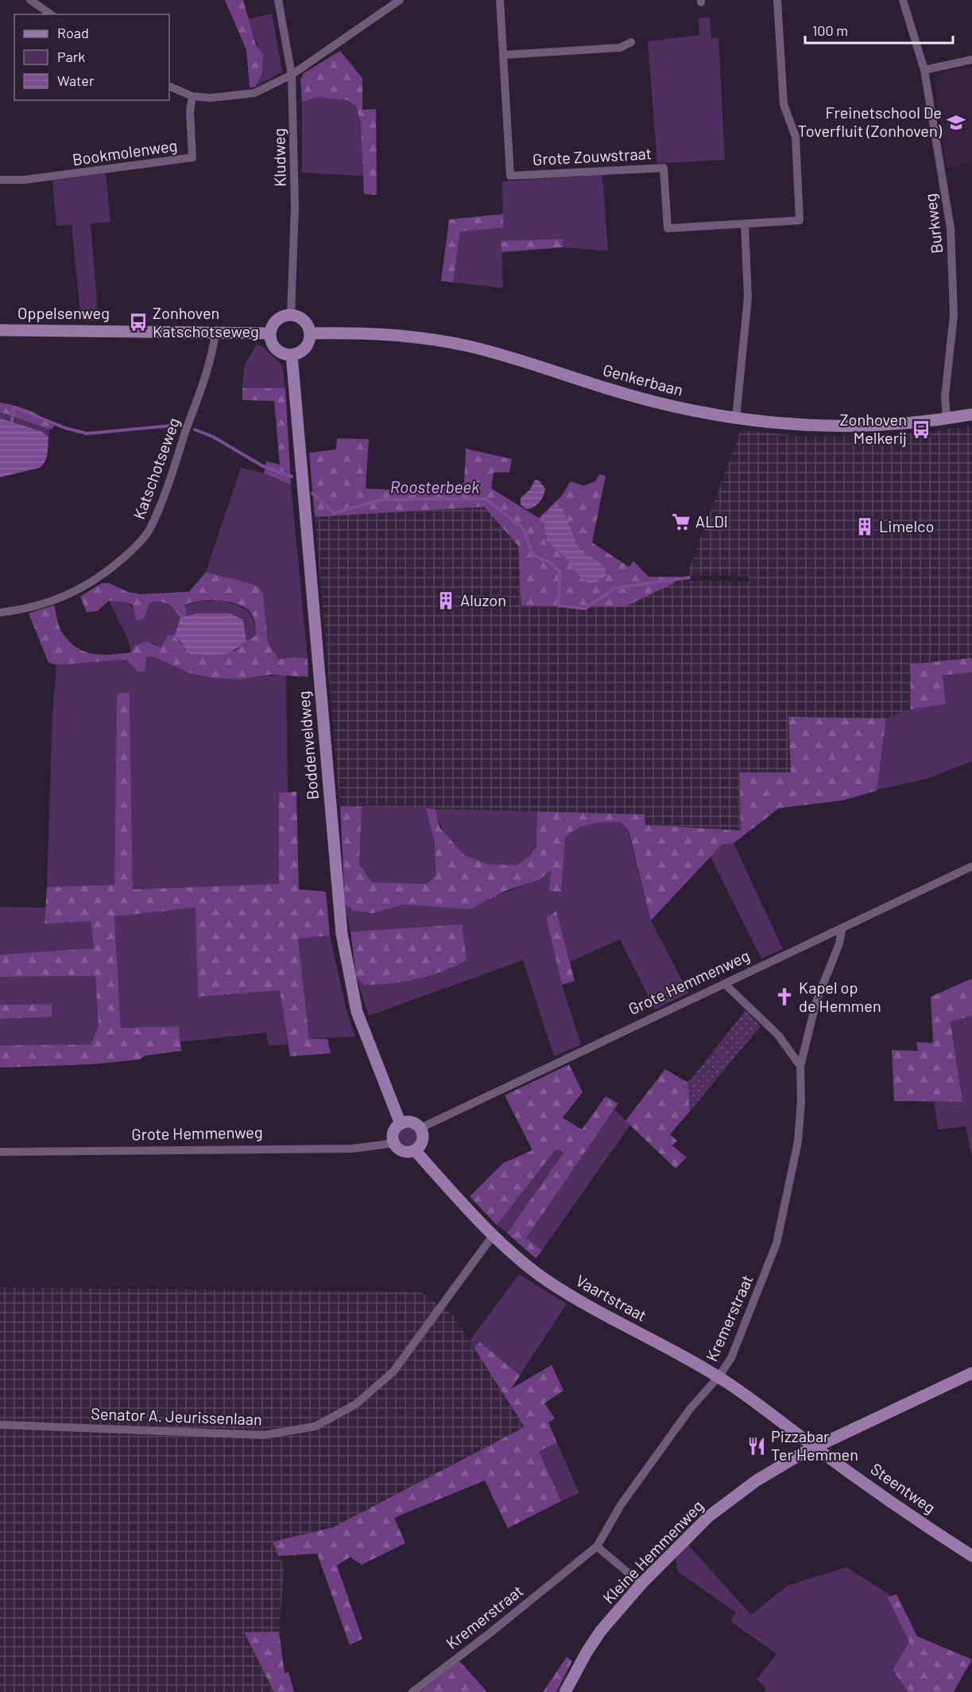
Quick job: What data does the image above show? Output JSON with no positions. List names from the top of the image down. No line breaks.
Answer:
{"streets":{"street":["Bookmolenweg","Grote Zouwstraat","Kludweg","Burkweg","Oppelsenweg","Genkerbaan","Katschotseweg","Boddenveldweg","Grote Hemmenweg","Vaartstraat","Kremerstraat","Senator A. Jeurissenlaan","Steentweg","Kleine Hemmenweg"]},"crossings":[["Kludweg","Oppelsenweg"],["Kludweg","Genkerbaan"],["Kludweg","Boddenveldweg"],["Burkweg","Genkerbaan"],["Oppelsenweg","Genkerbaan"],["Oppelsenweg","Katschotseweg"],["Oppelsenweg","Boddenveldweg"],["Genkerbaan","Boddenveldweg"],["Boddenveldweg","Grote Hemmenweg"],["Boddenveldweg","Vaartstraat"],["Grote Hemmenweg","Vaartstraat"],["Grote Hemmenweg","Kremerstraat"],["Vaartstraat","Kremerstraat"],["Vaartstraat","Senator A. Jeurissenlaan"],["Vaartstraat","Steentweg"],["Vaartstraat","Kleine Hemmenweg"],["Steentweg","Kleine Hemmenweg"]],"water":["Roosterbeek"],"places":{"school or university":["Freinetschool De Toverfluit (Zonhoven)"],"bus stop":["Zonhoven Katschotseweg","Zonhoven Melkerij"],"supermarket":["ALDI"],"building":["Limelco","Aluzon"],"church":["Kapel op de Hemmen"],"restaurant":["Pizzabar Ter Hemmen"]},"legend":["Road","Park","Water"],"scale_bar":"100 m"}
